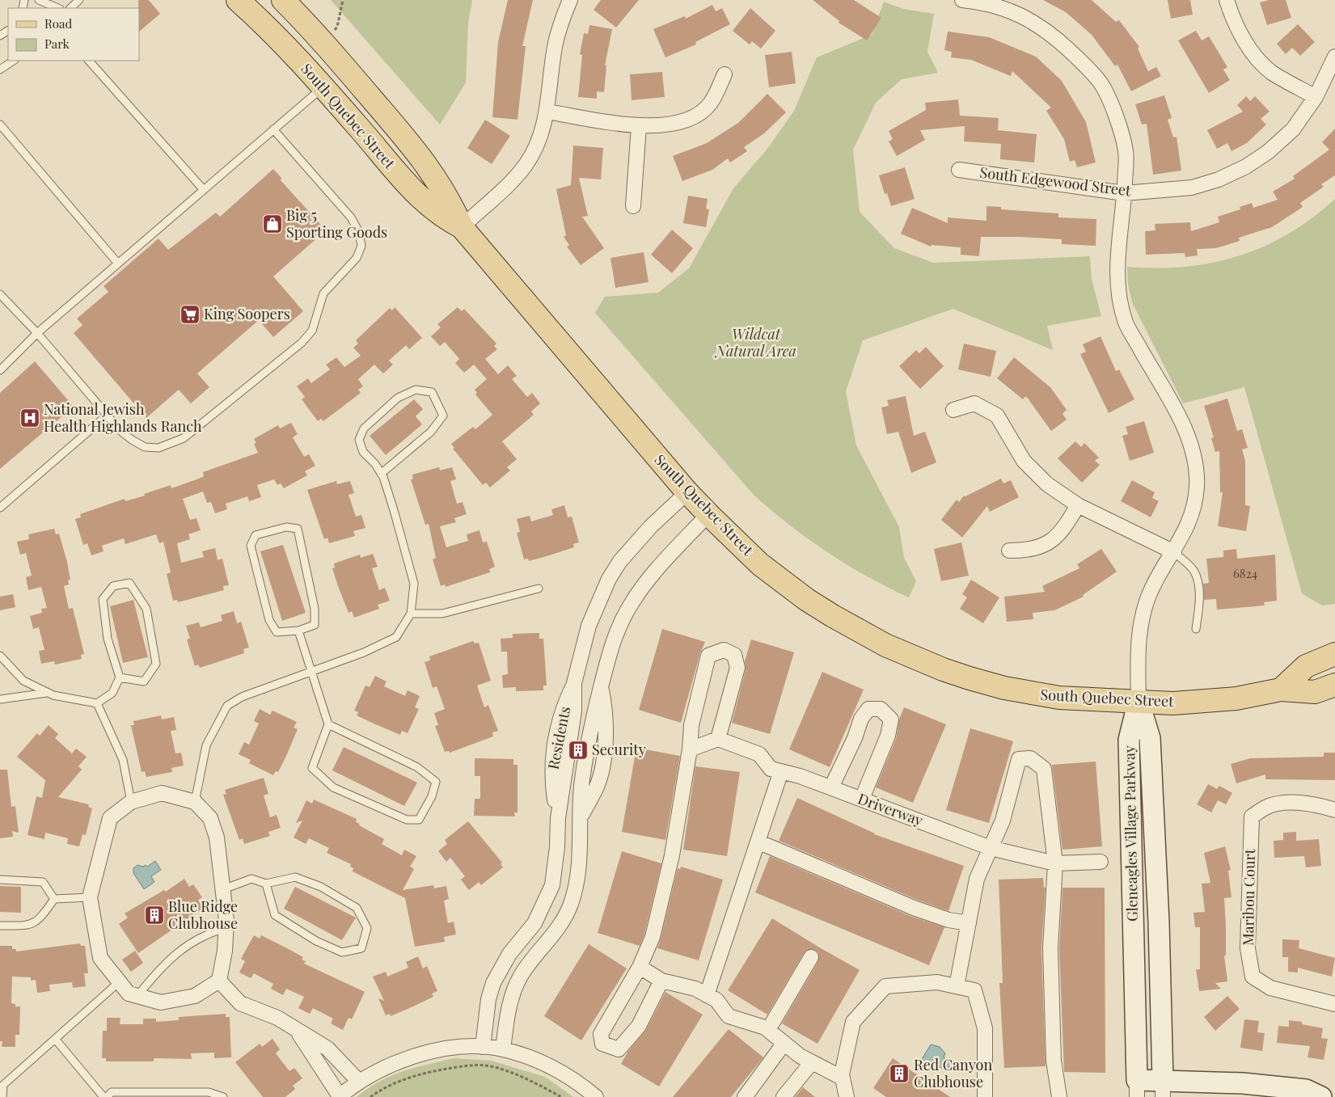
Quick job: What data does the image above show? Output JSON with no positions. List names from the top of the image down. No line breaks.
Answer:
{"streets":{"main road":["South Quebec Street"],"street":["South Edgewood Street","Driverway","Gleneagles Village Parkway","Maribou Court"]},"crossings":[["South Quebec Street","Gleneagles Village Parkway"]],"parks":["Wildcat Natural Area"],"places":{"shop":["Big 5 Sporting Goods"],"supermarket":["King Soopers"],"hospital":["National Jewish Health Highlands Ranch"],"building":["Security","Blue Ridge Clubhouse","Red Canyon Clubhouse"]},"house_numbers":["6824"],"legend":["Road","Park"]}
